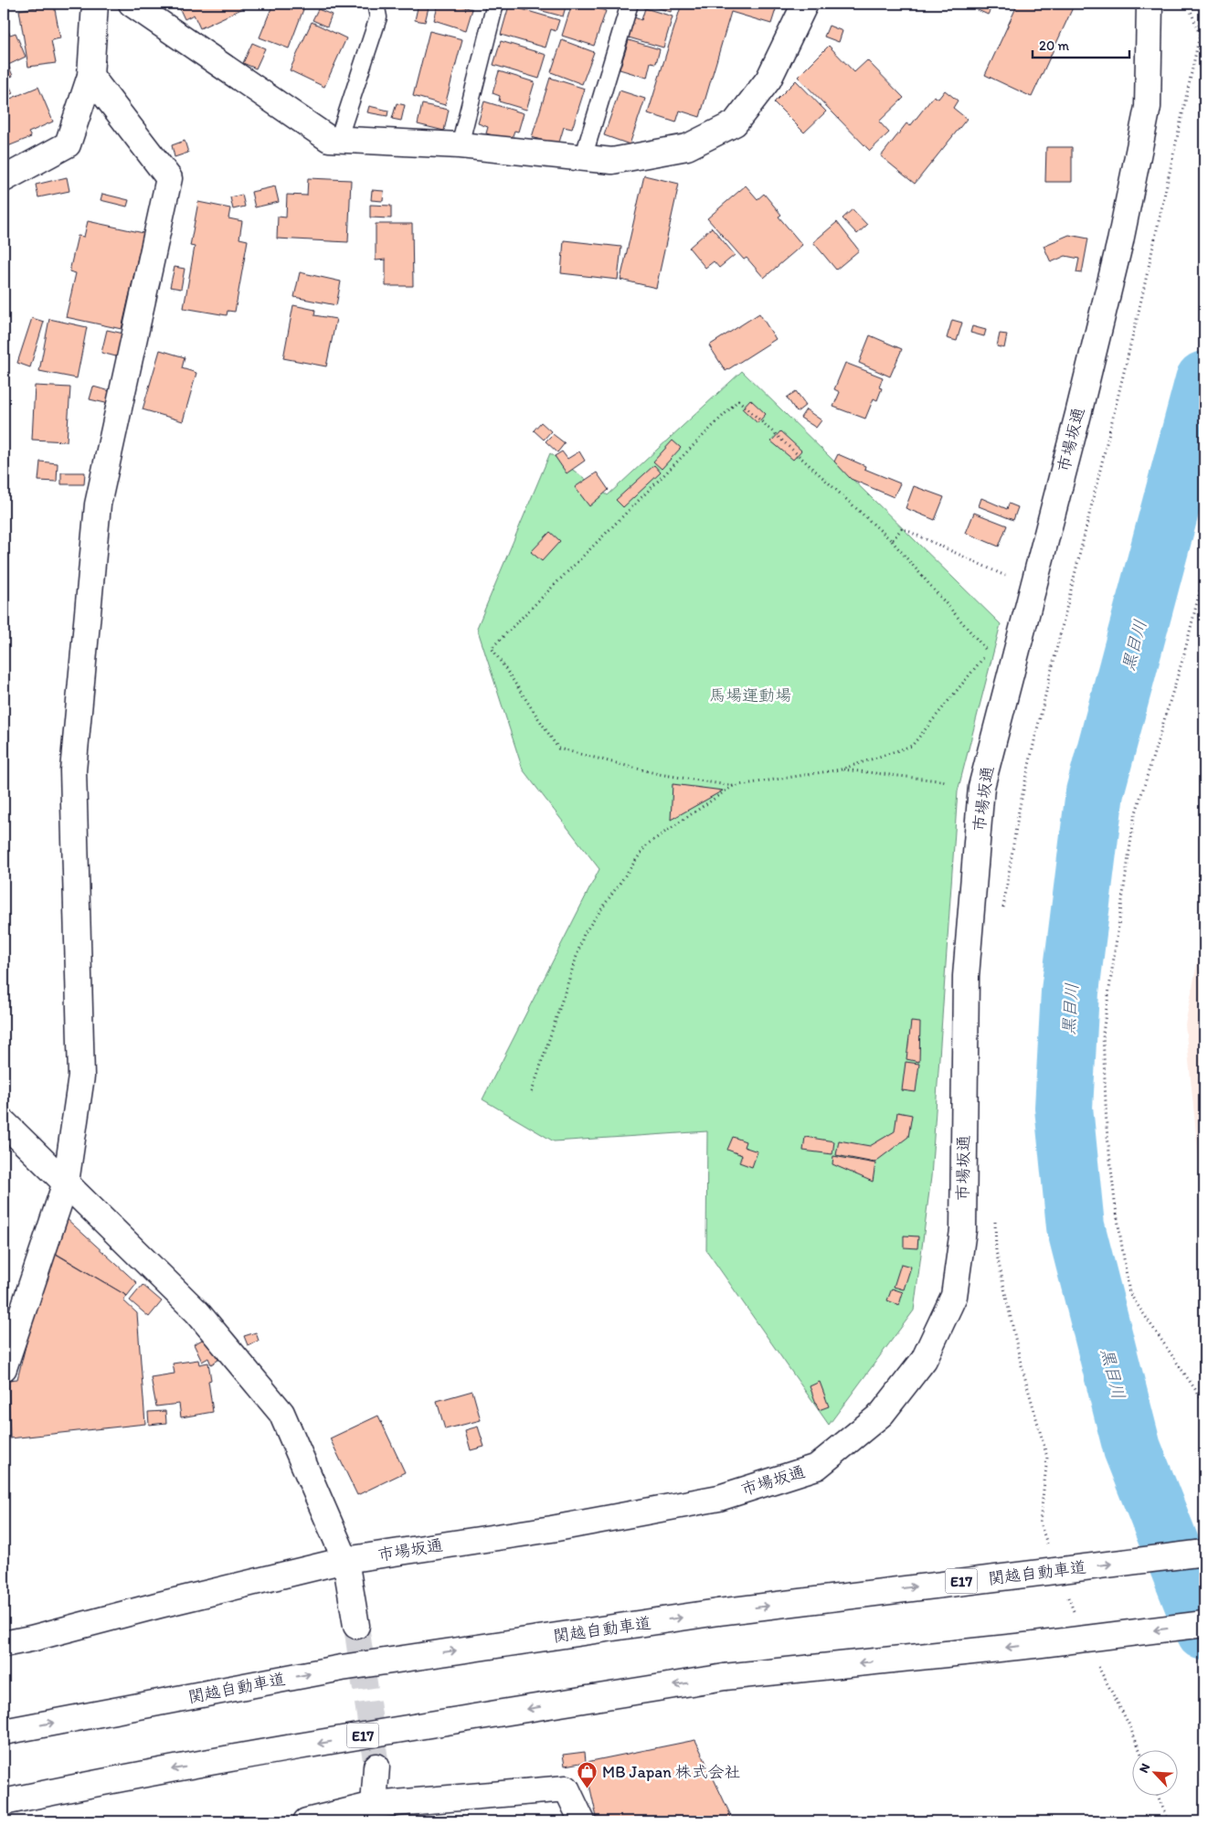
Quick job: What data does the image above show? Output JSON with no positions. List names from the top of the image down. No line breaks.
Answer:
{"streets":{"main road":["市場坂通","関越自動車道","E17"]},"water":["黒目川"],"parks":["馬場運動場"],"places":{"shop":["MB Japan 株式会社"]},"scale_bar":"20 m","north":"top left"}
